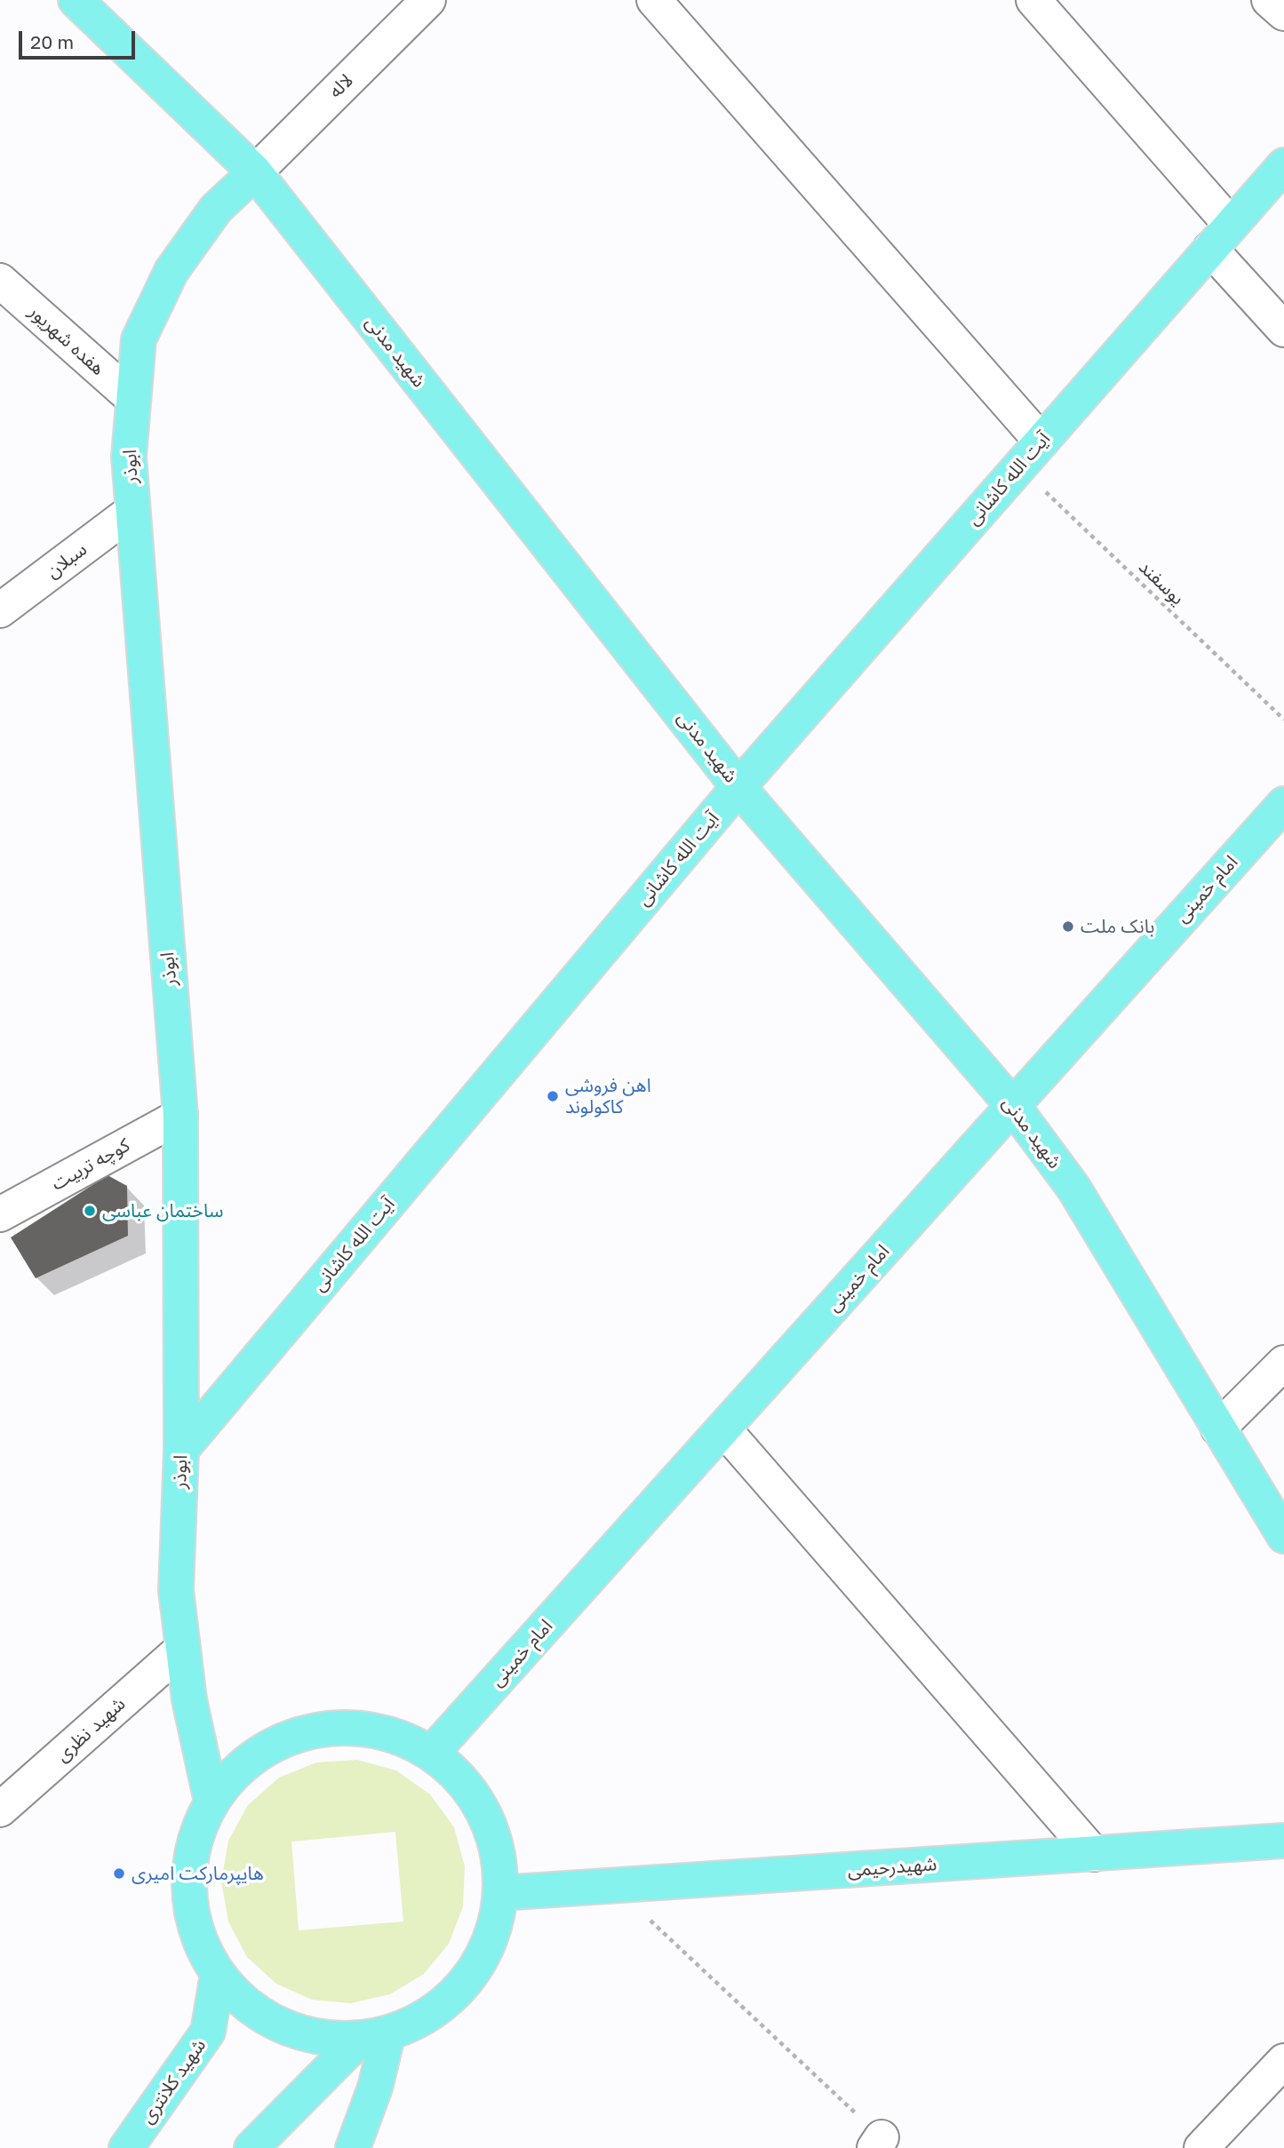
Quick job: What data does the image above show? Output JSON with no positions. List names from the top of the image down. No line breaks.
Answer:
{"streets":{"main road":["شهید مدنی","ابوذر","آیت الله کاشانی","امام خمینی","شهیدرحیمی","شهید کلانتری"],"street":["لاله","هفده شهریور","سبلان","کوچه تربیت","شهید نظری"],"path":["یوسفند"]},"crossings":[["لاله","شهید مدنی"],["لاله","ابوذر"],["هفده شهریور","ابوذر"],["شهید مدنی","ابوذر"],["شهید مدنی","آیت الله کاشانی"],["شهید مدنی","امام خمینی"],["ابوذر","آیت الله کاشانی"],["ابوذر","سبلان"],["ابوذر","کوچه تربیت"],["ابوذر","شهید نظری"],["آیت الله کاشانی","یوسفند"]],"places":["بانک ملت","اهن فروشی کاکولوند","ساختمان عباسی","هایپرمارکت امیری"],"scale_bar":"20 m"}
